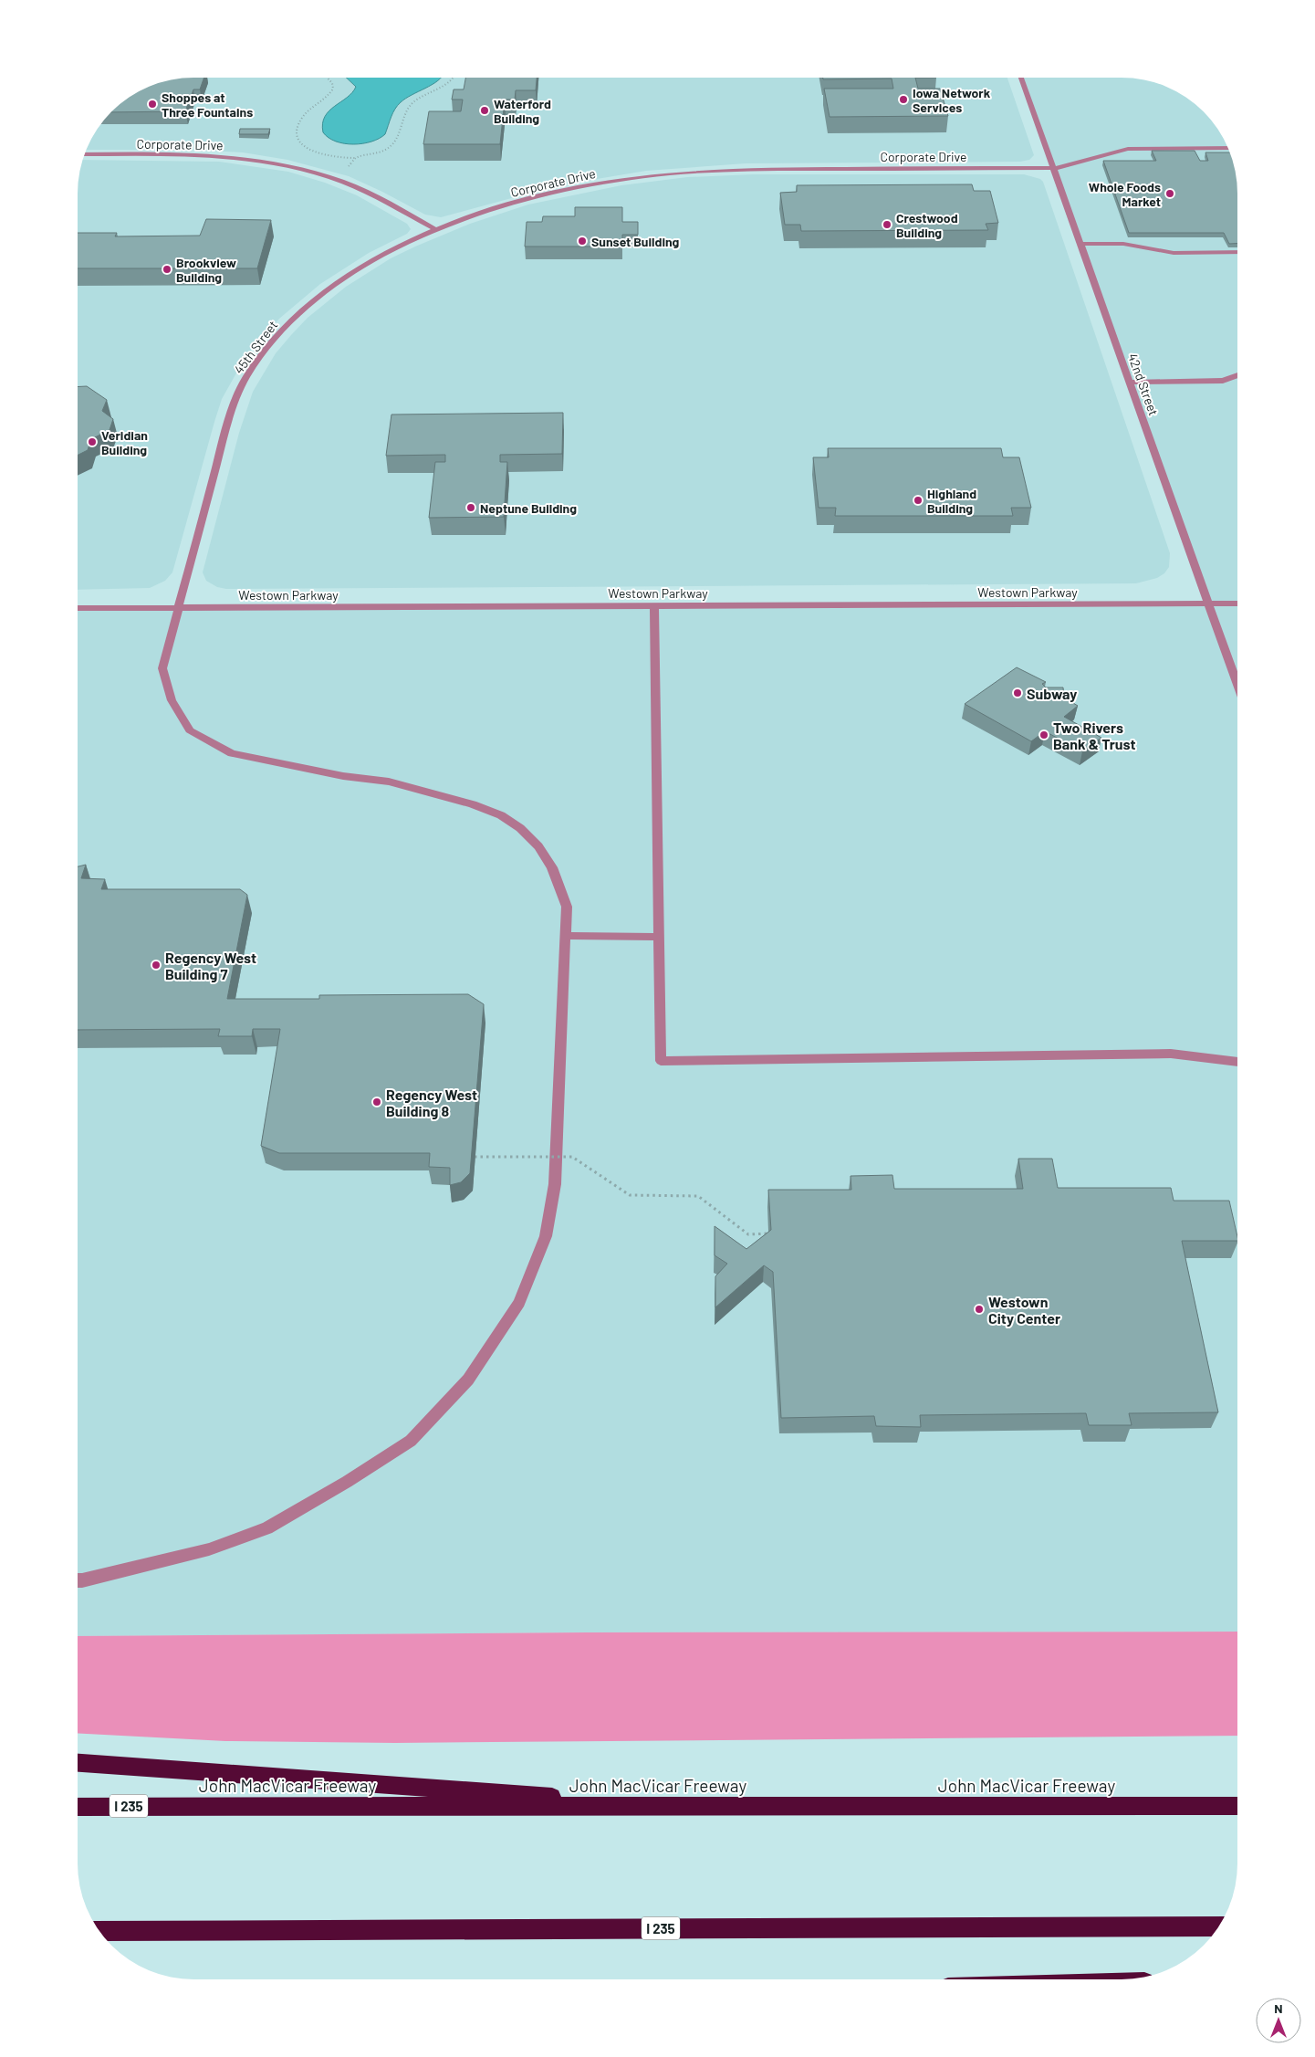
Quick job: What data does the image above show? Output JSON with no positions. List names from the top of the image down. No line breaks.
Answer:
{"streets":{"highway":["John MacVicar Freeway","I 235"],"street":["Corporate Drive","45th Street","42nd Street","Westown Parkway"]},"crossings":[["Corporate Drive","45th Street"],["Corporate Drive","42nd Street"],["45th Street","Westown Parkway"],["42nd Street","Westown Parkway"]],"places":["Iowa Network Services","Shoppes at Three Fountains","Waterford Building","Whole Foods Market","Crestwood Building","Sunset Building","Brookview Building","Veridian Building","Highland Building","Neptune Building","Subway","Two Rivers Bank & Trust","Regency West Building 7","Regency West Building 8","Westown City Center"],"north":"top"}
